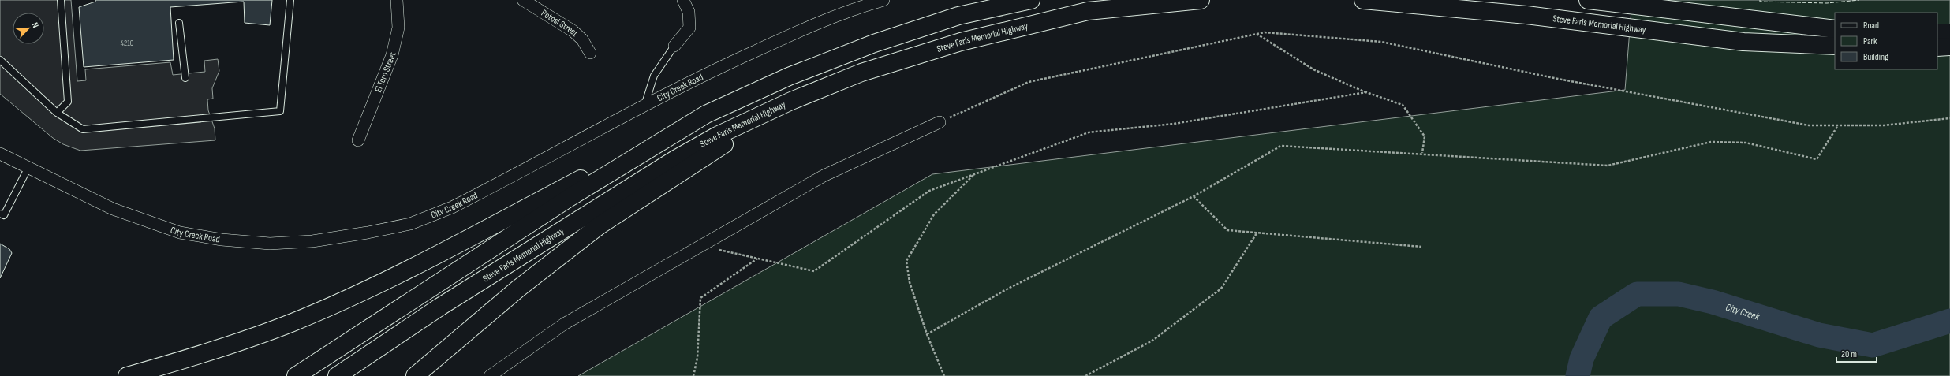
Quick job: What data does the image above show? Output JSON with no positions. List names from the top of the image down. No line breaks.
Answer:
{"streets":{"highway":["Steve Faris Memorial Highway"],"street":["Potosi Street","El Toro Street","City Creek Road"]},"water":["City Creek"],"house_numbers":["4210"],"legend":["Road","Park","Building"],"scale_bar":"20 m","north":"top right"}
